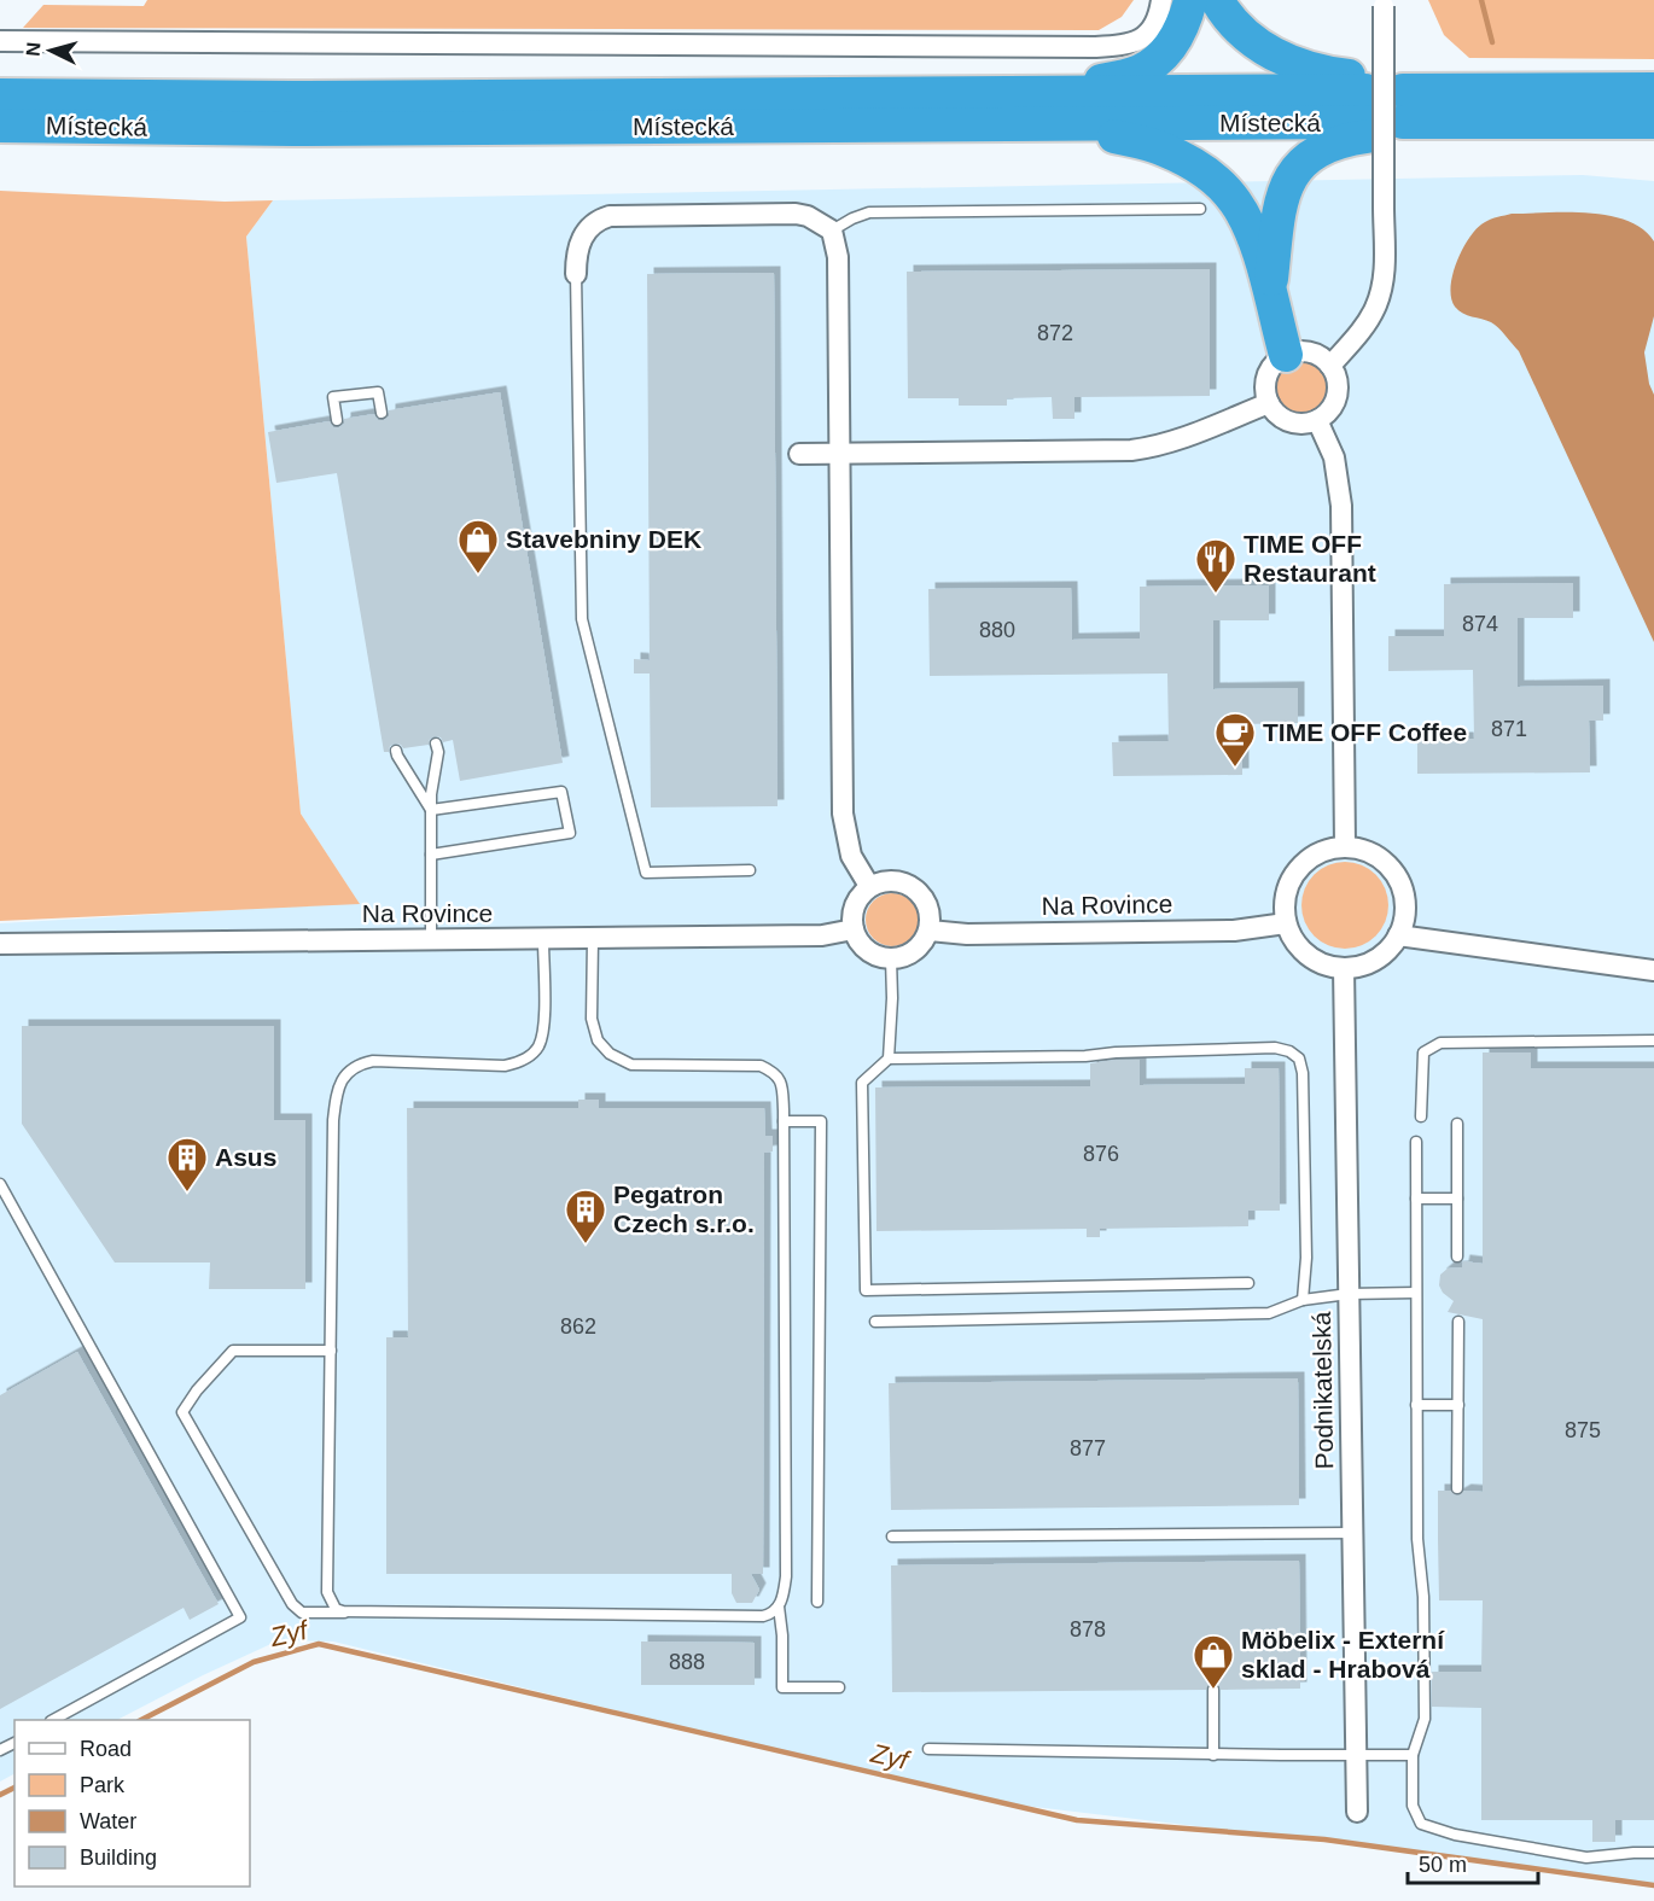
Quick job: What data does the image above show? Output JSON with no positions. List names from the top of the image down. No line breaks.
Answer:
{"streets":{"highway":["Místecká"],"street":["Na Rovince","Podnikatelská"]},"crossings":[["Na Rovince","Podnikatelská"]],"water":["Zyf"],"places":{"shop":["Stavebniny DEK","Möbelix - Externí sklad - Hrabová"],"restaurant":["TIME OFF Restaurant"],"cafe":["TIME OFF Coffee"],"building":["Asus","Pegatron Czech s.r.o."]},"house_numbers":["872","874","880","871","876","862","875","877","878","888"],"legend":["Road","Park","Water","Building"],"scale_bar":"50 m","north":"left"}
